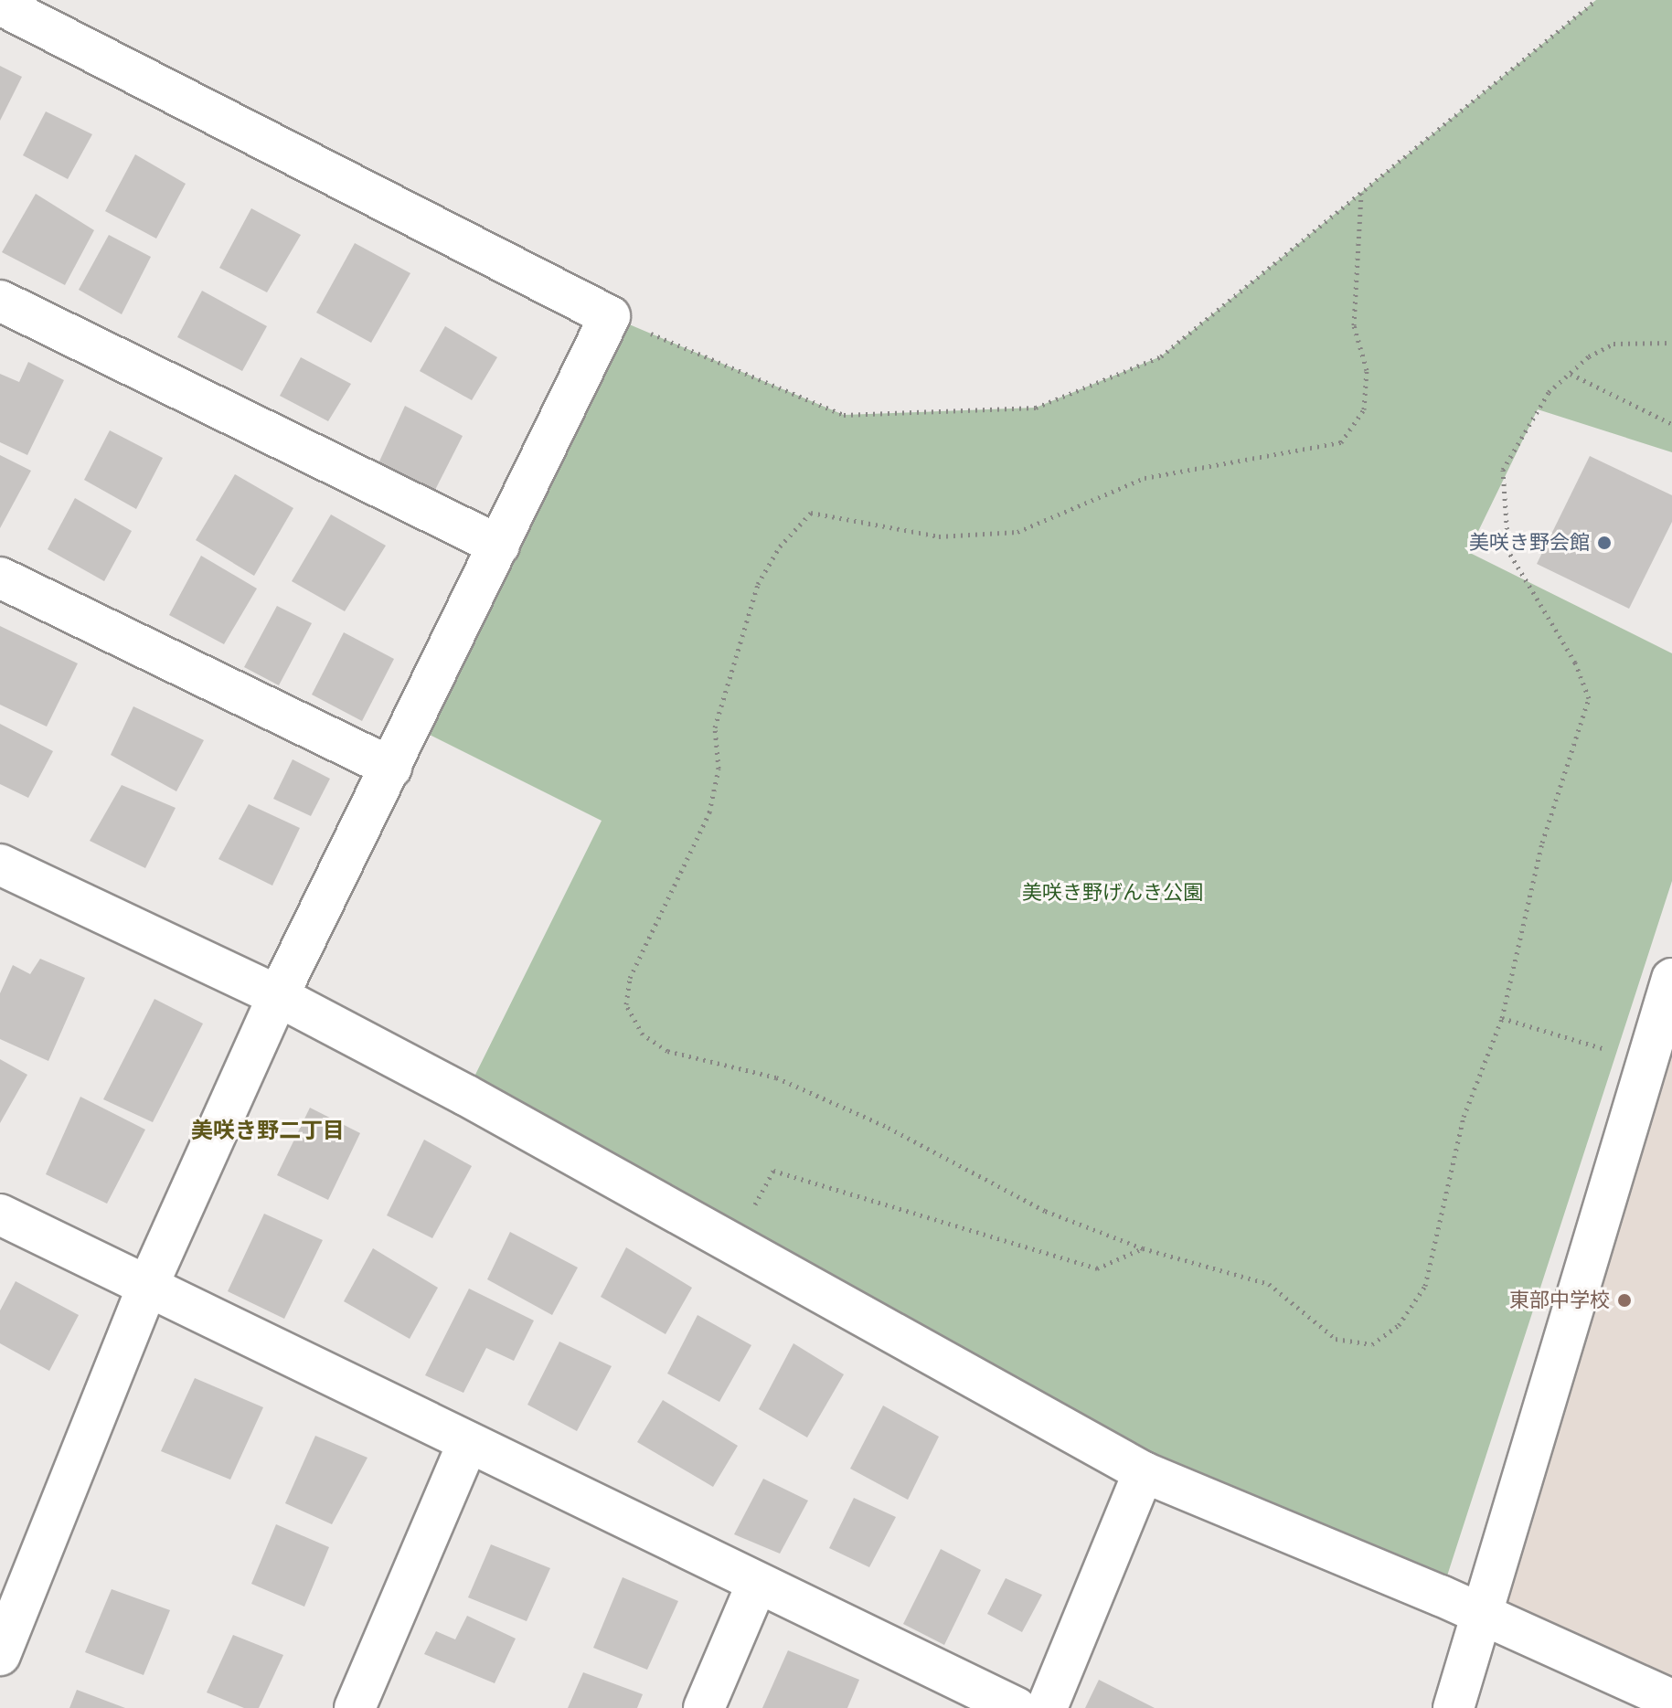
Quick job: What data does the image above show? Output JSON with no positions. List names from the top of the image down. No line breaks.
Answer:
{"districts":["美咲き野二丁目"],"parks":["美咲き野げんき公園"],"places":["美咲き野会館","東部中学校"]}
